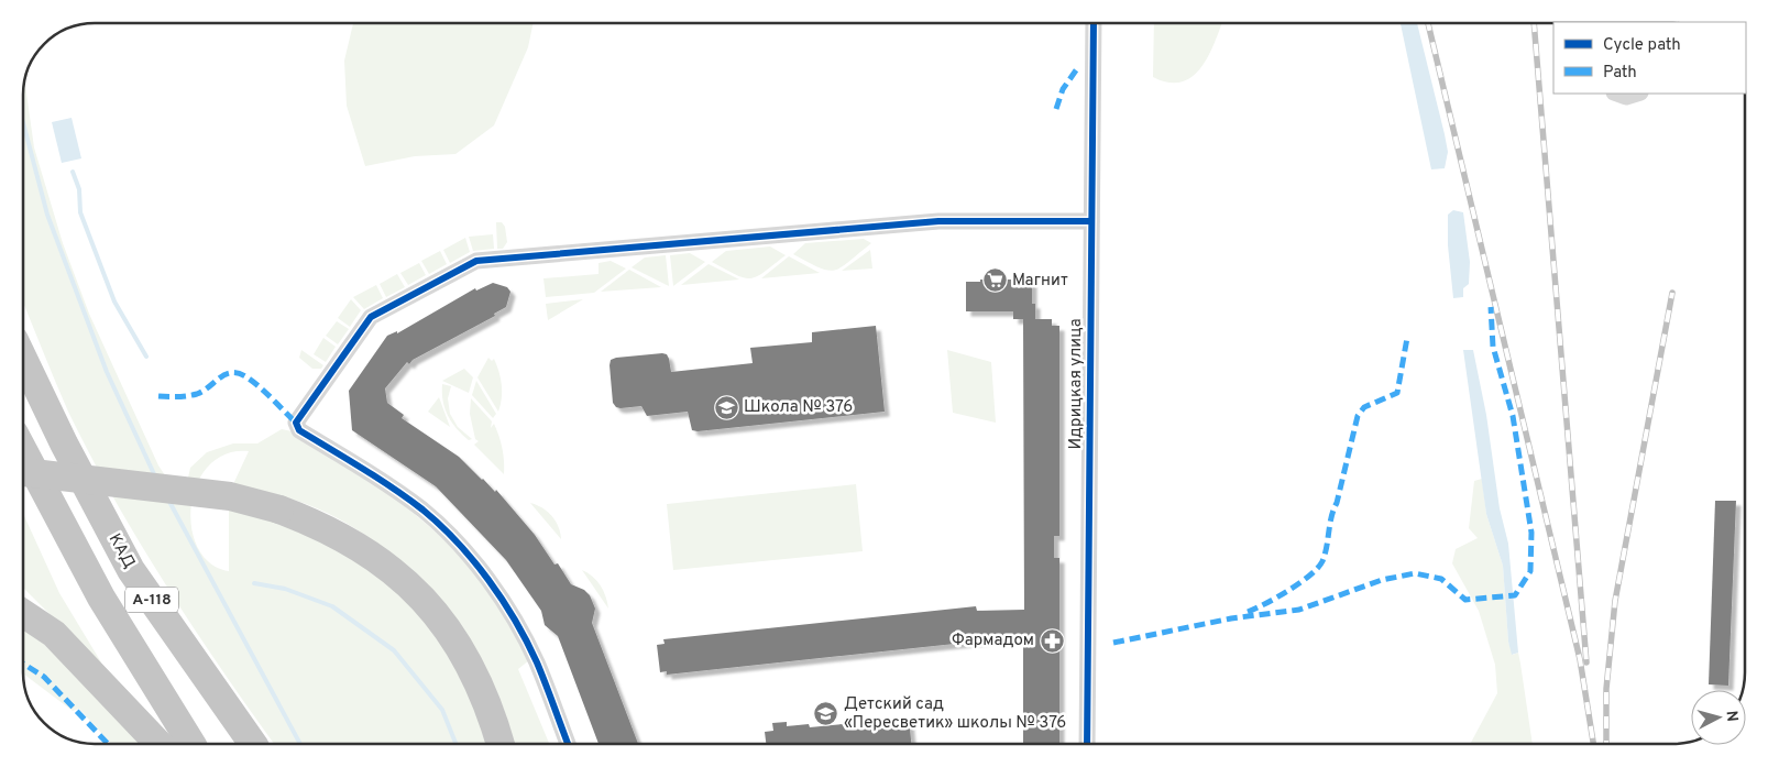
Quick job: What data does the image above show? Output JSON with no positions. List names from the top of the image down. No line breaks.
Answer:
{"streets":{"highway":["КАД","А-118"],"street":["Идрицкая улица"]},"places":{"supermarket":["Магнит"],"school or university":["Школа № 376","Детский сад «Пересветик» школы № 376"],"pharmacy":["Фармадом"]},"legend":["Cycle path","Path"],"north":"right"}
